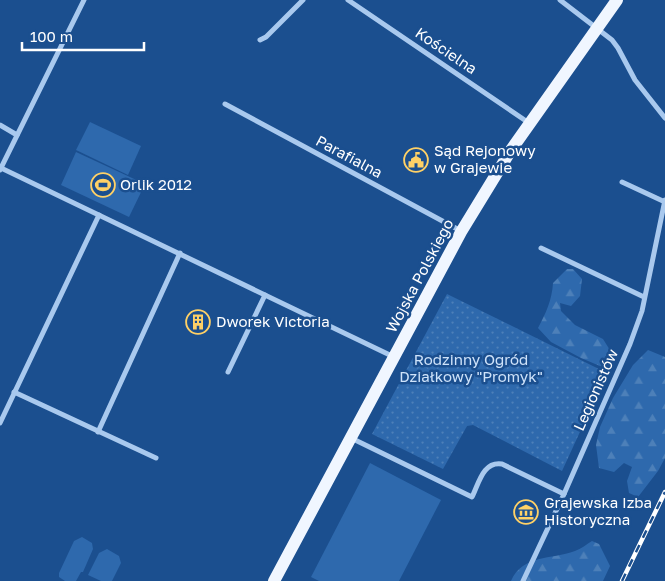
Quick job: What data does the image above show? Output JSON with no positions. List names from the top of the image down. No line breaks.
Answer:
{"streets":{"main road":["Wojska Polskiego"],"street":["Kościelna","Parafialna","Legionistów"]},"crossings":[["Kościelna","Wojska Polskiego"],["Parafialna","Wojska Polskiego"]],"parks":["Rodzinny Ogród Działkowy \"Promyk\""],"places":{"public building":["Sąd Rejonowy w Grajewie"],"sports":["Orlik 2012"],"building":["Dworek Victoria"],"museum":["Grajewska Izba Historyczna"]},"scale_bar":"100 m"}
